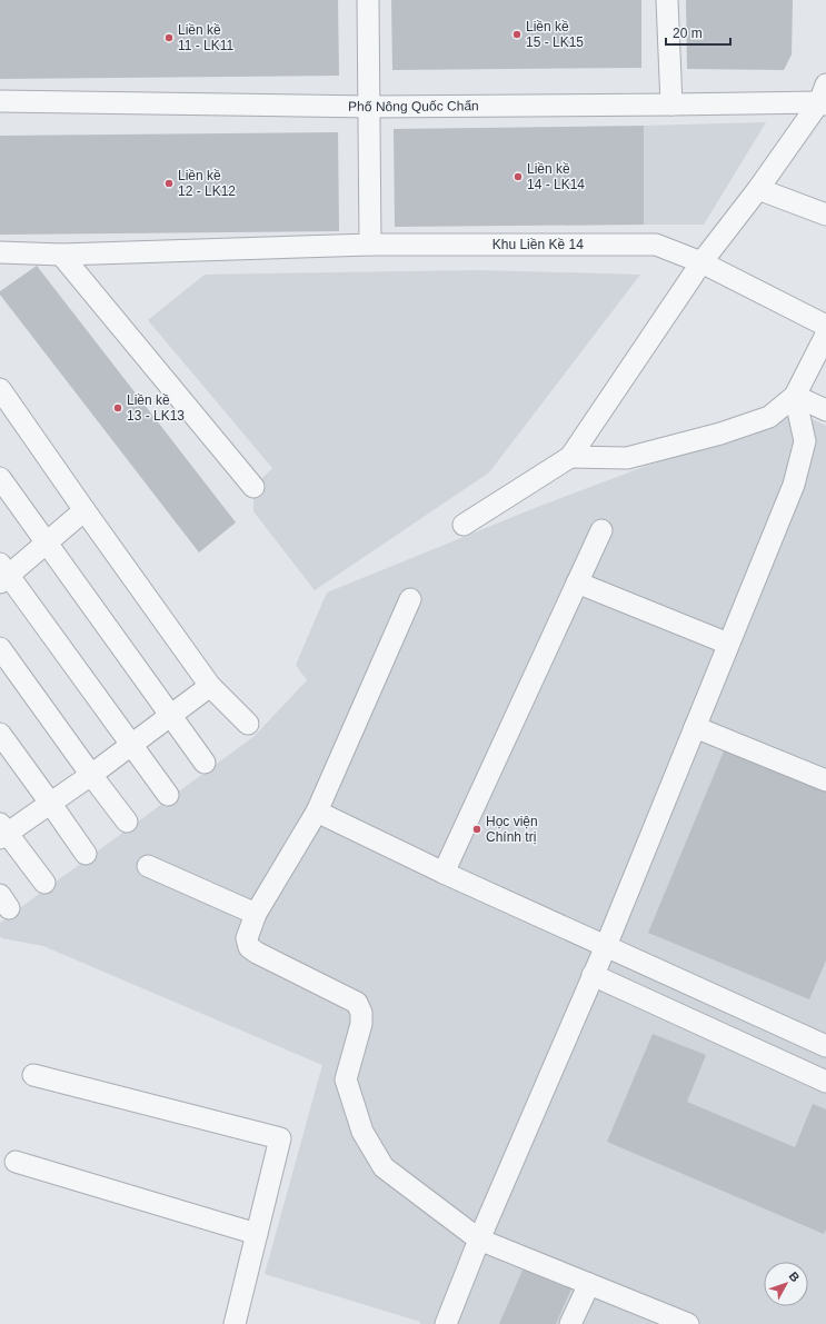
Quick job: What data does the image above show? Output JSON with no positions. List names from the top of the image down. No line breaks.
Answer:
{"streets":{"street":["Phố Nông Quốc Chấn","Khu Liền Kề 14"]},"places":["Liền kề 15 - LK15","Liền kề 11 - LK11","Liền kề 14 - LK14","Liền kề 12 - LK12","Liền kề 13 - LK13","Học viện Chính trị"],"scale_bar":"20 m","north":"top right"}
